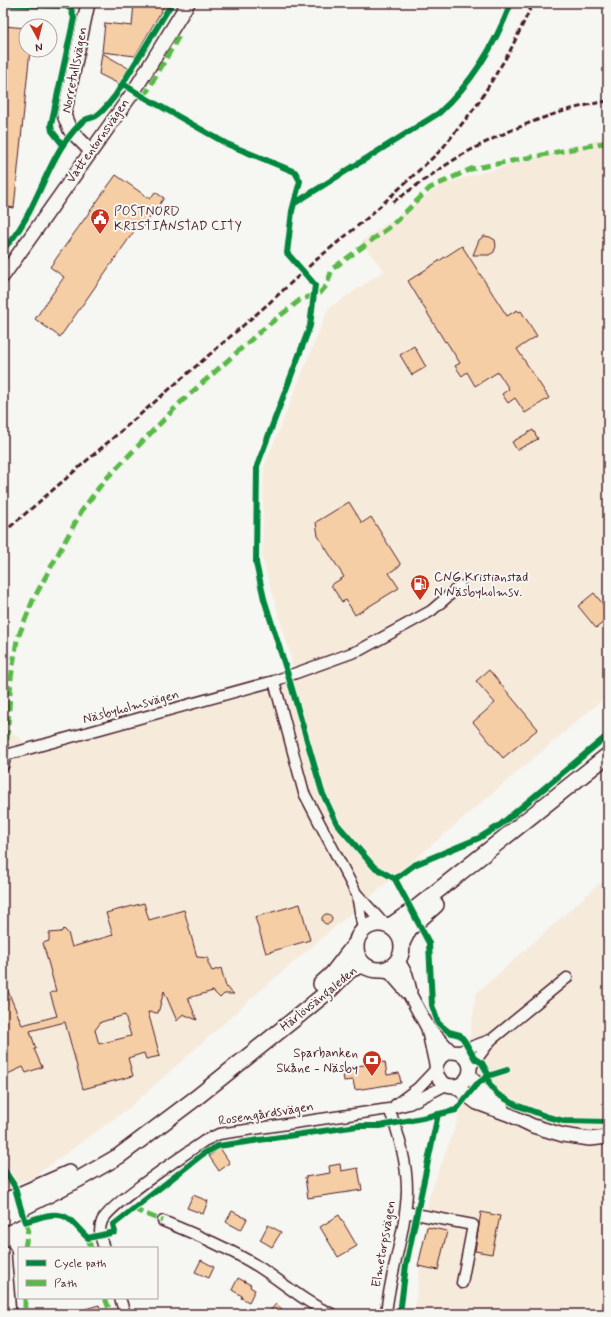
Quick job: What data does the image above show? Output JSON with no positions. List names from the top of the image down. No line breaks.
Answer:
{"streets":{"main road":["Härlövsängaleden"],"street":["Norretullsvägen","Vattentornsvägen","Näsbyholmsvägen","Rosengårdsvägen","Elmetorpsvägen"]},"crossings":[["Norretullsvägen","Vattentornsvägen"],["Rosengårdsvägen","Elmetorpsvägen"]],"places":{"public building":["POSTNORD KRISTIANSTAD CITY"],"fuel station":["CNG Kristianstad N Näsbyholmsv."],"bank":["Sparbanken Skåne - Näsby"]},"legend":["Cycle path","Path"],"north":"bottom"}
